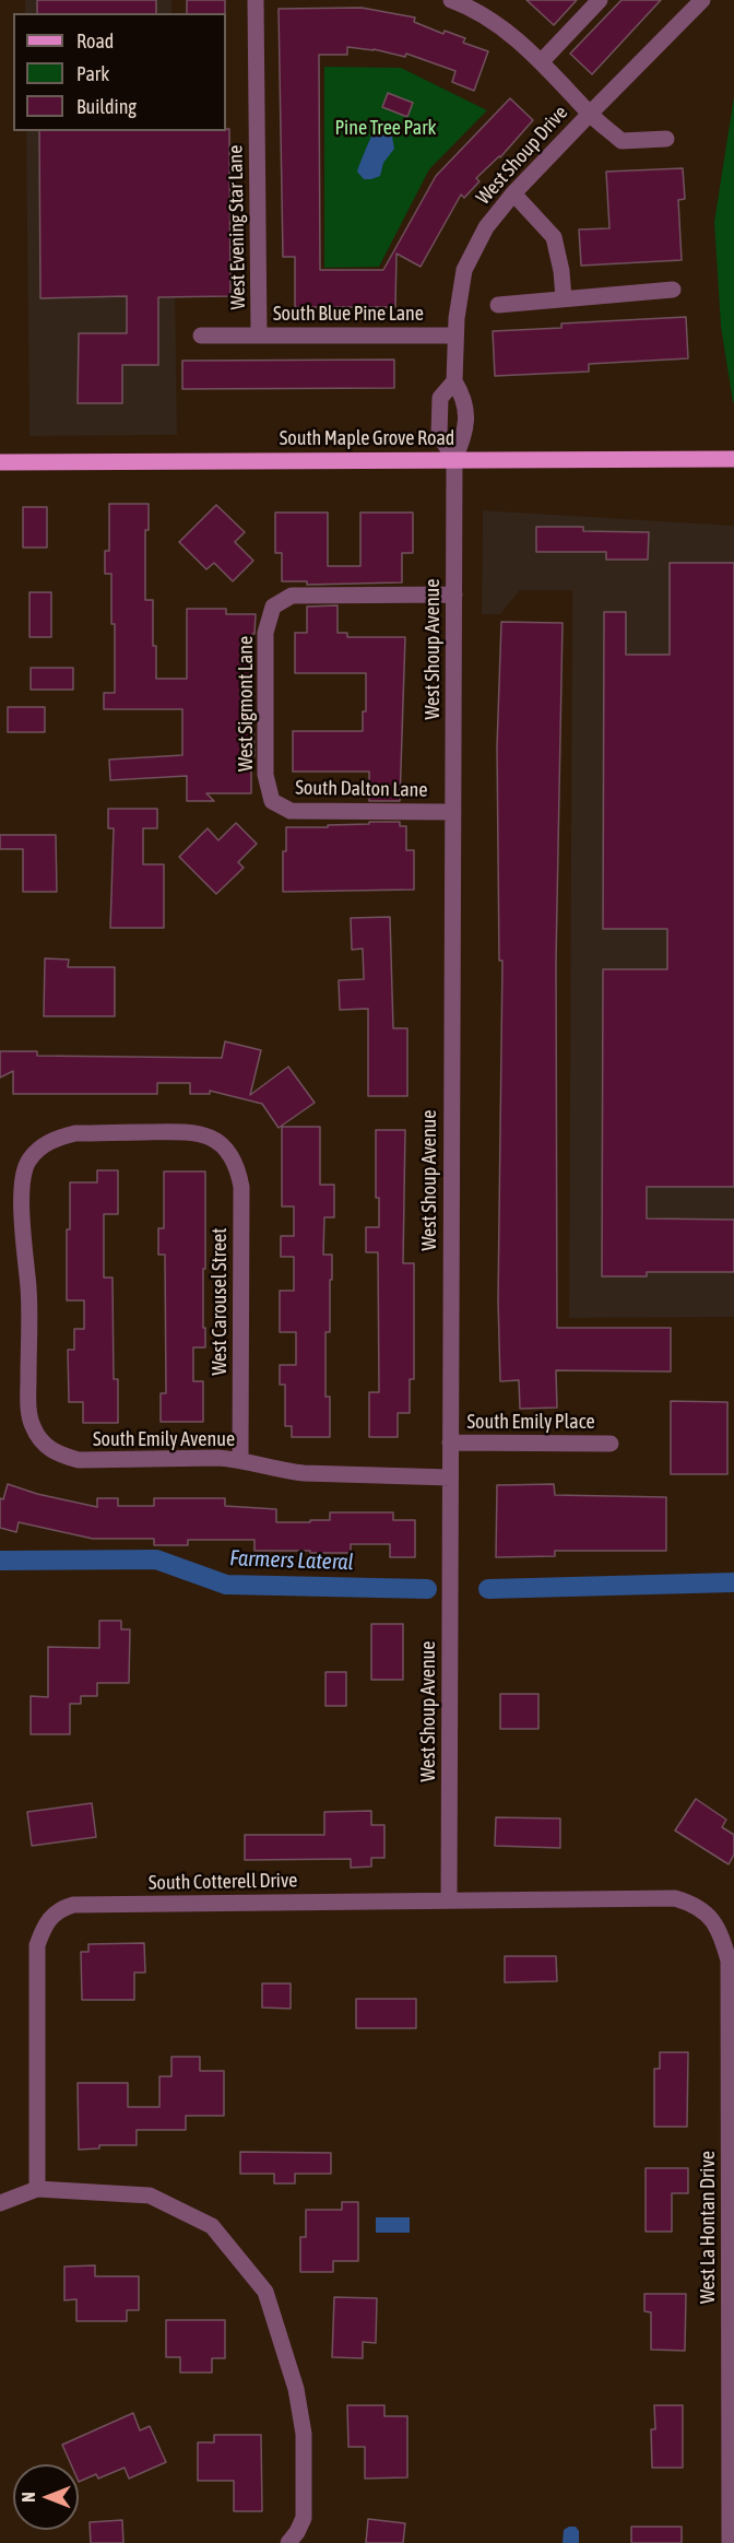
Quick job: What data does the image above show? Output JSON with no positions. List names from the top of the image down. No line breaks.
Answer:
{"streets":{"main road":["South Maple Grove Road"],"street":["West Shoup Drive","West Evening Star Lane","South Blue Pine Lane","West Shoup Avenue","West Sigmont Lane","South Dalton Lane","West Carousel Street","South Emily Place","South Emily Avenue","South Cotterell Drive","West La Hontan Drive"]},"crossings":[["West Shoup Drive","South Blue Pine Lane"],["West Shoup Drive","West Shoup Avenue"],["West Evening Star Lane","South Blue Pine Lane"],["South Maple Grove Road","West Shoup Avenue"],["West Shoup Avenue","West Sigmont Lane"],["West Shoup Avenue","South Dalton Lane"],["West Shoup Avenue","South Emily Place"],["West Shoup Avenue","South Emily Avenue"],["West Shoup Avenue","South Cotterell Drive"],["West Sigmont Lane","South Dalton Lane"],["West Carousel Street","South Emily Avenue"],["South Cotterell Drive","West La Hontan Drive"]],"water":["Farmers Lateral"],"parks":["Pine Tree Park"],"legend":["Road","Park","Building"],"north":"left"}
